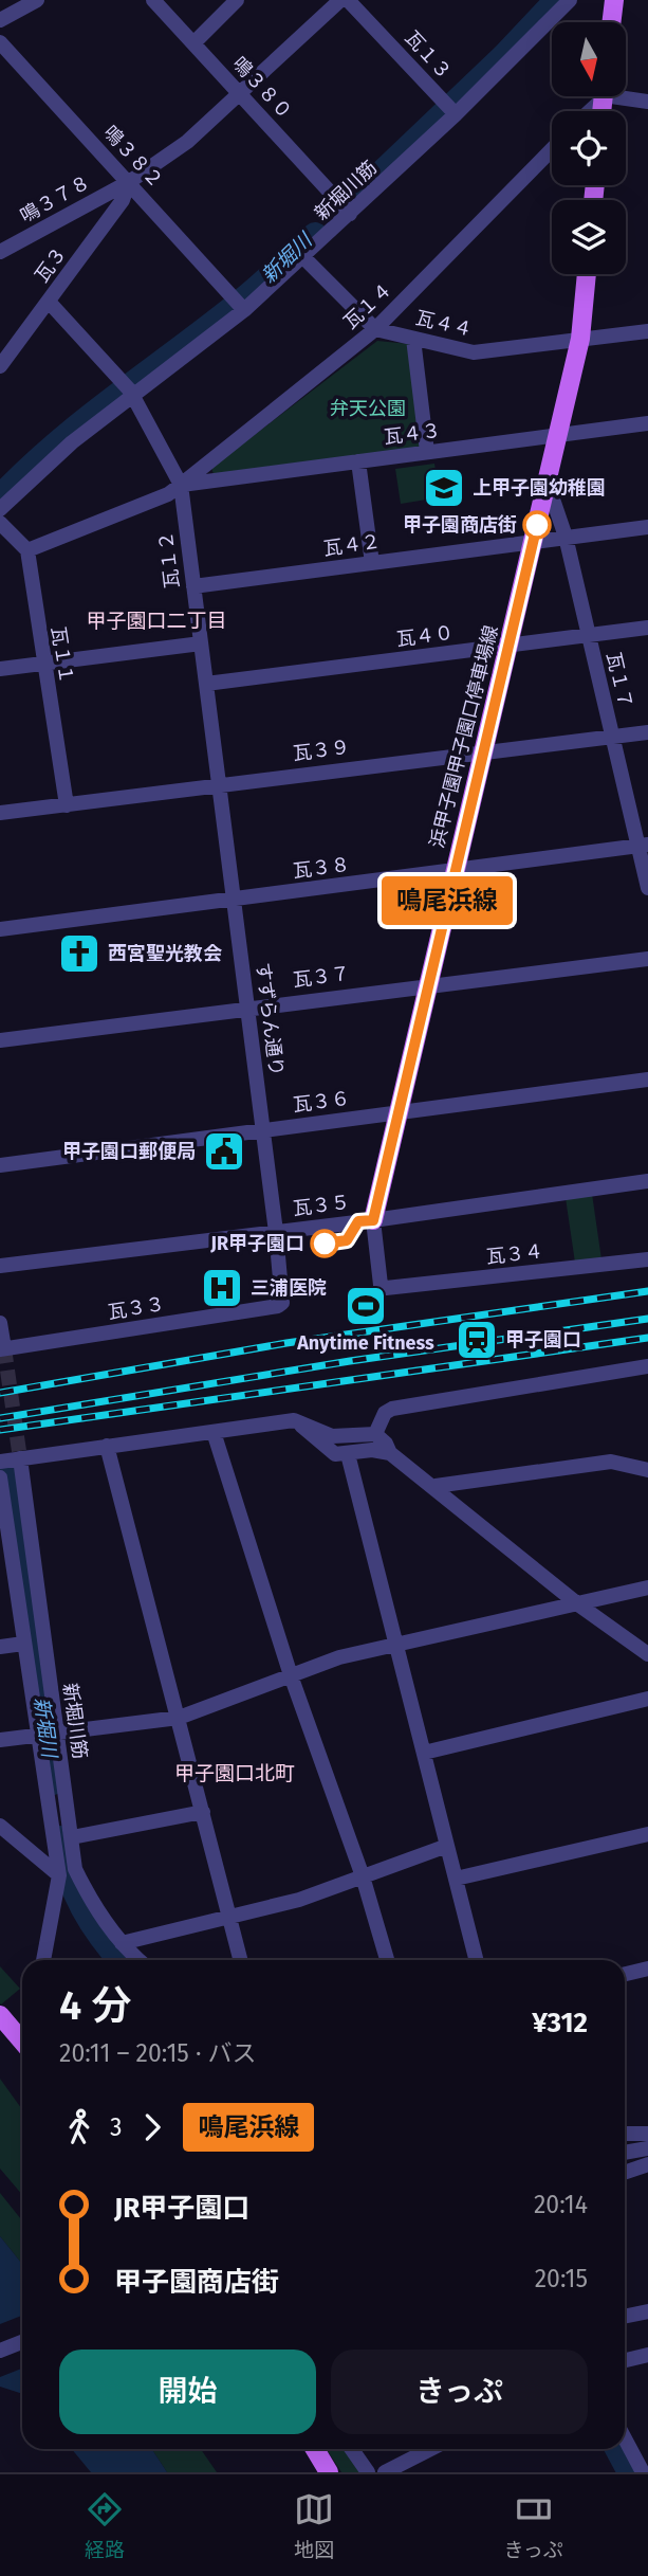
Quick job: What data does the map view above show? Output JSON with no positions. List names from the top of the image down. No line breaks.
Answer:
{"streets":{"main road":["浜甲子園甲子園口停車場線"],"street":["瓦１３","鳴３８０","鳴３８２","新堀川筋","鳴３７８","瓦３","瓦１４","瓦４４","瓦４３","瓦４２","瓦１２","瓦４０","瓦１１","瓦１７","瓦３９","瓦３８","瓦３７","すずらん通り","瓦３６","瓦３５","瓦３４","瓦３３"]},"crossings":[["瓦１３","新堀川筋"],["鳴３８０","新堀川筋"],["鳴３８０","鳴３７８"],["鳴３８２","新堀川筋"],["鳴３８２","鳴３７８"],["鳴３８２","瓦３"],["新堀川筋","瓦１２"],["鳴３７８","瓦３"],["瓦３","瓦１２"],["瓦１４","瓦４４"],["瓦１４","瓦４３"],["瓦１４","瓦１２"],["瓦４４","浜甲子園甲子園口停車場線"],["瓦４３","瓦１２"],["瓦４３","浜甲子園甲子園口停車場線"],["瓦４２","瓦１２"],["瓦４２","瓦１７"],["瓦４２","浜甲子園甲子園口停車場線"],["瓦１２","瓦４０"],["瓦１２","瓦３９"],["瓦１２","瓦３８"],["瓦１２","すずらん通り"],["瓦４０","瓦１７"],["瓦４０","浜甲子園甲子園口停車場線"],["瓦１１","瓦３９"],["瓦１７","浜甲子園甲子園口停車場線"],["瓦１７","瓦３９"],["瓦１７","瓦３８"],["浜甲子園甲子園口停車場線","瓦３９"],["浜甲子園甲子園口停車場線","瓦３８"],["浜甲子園甲子園口停車場線","瓦３７"],["浜甲子園甲子園口停車場線","瓦３６"],["浜甲子園甲子園口停車場線","瓦３５"],["浜甲子園甲子園口停車場線","瓦３４"],["瓦３８","すずらん通り"],["瓦３７","すずらん通り"],["すずらん通り","瓦３６"],["すずらん通り","瓦３５"],["すずらん通り","瓦３３"],["瓦３５","瓦３４"]],"districts":["甲子園口二丁目","甲子園口北町"],"water":["新堀川"],"parks":["弁天公園"],"places":{"school or university":["上甲子園幼稚園"],"other":["甲子園商店街","JR甲子園口"],"church":["西宮聖光教会"],"public building":["甲子園口郵便局"],"hospital":["三浦医院"],"sports":["Anytime Fitness"],"station":["甲子園口"]},"lines":["bus line 鳴尾浜線"],"north":"bottom","page":{"on_map":"鳴尾浜線","heading":["4 分","20:11 – 20:15 · バス","¥312"],"legs":["3","鳴尾浜線"],"list":[{"name":"JR甲子園口","value":"20:14"},{"name":"甲子園商店街","value":"20:15"}],"buttons":["開始","きっぷ"],"tabs":["経路","地図","きっぷ"]}}
